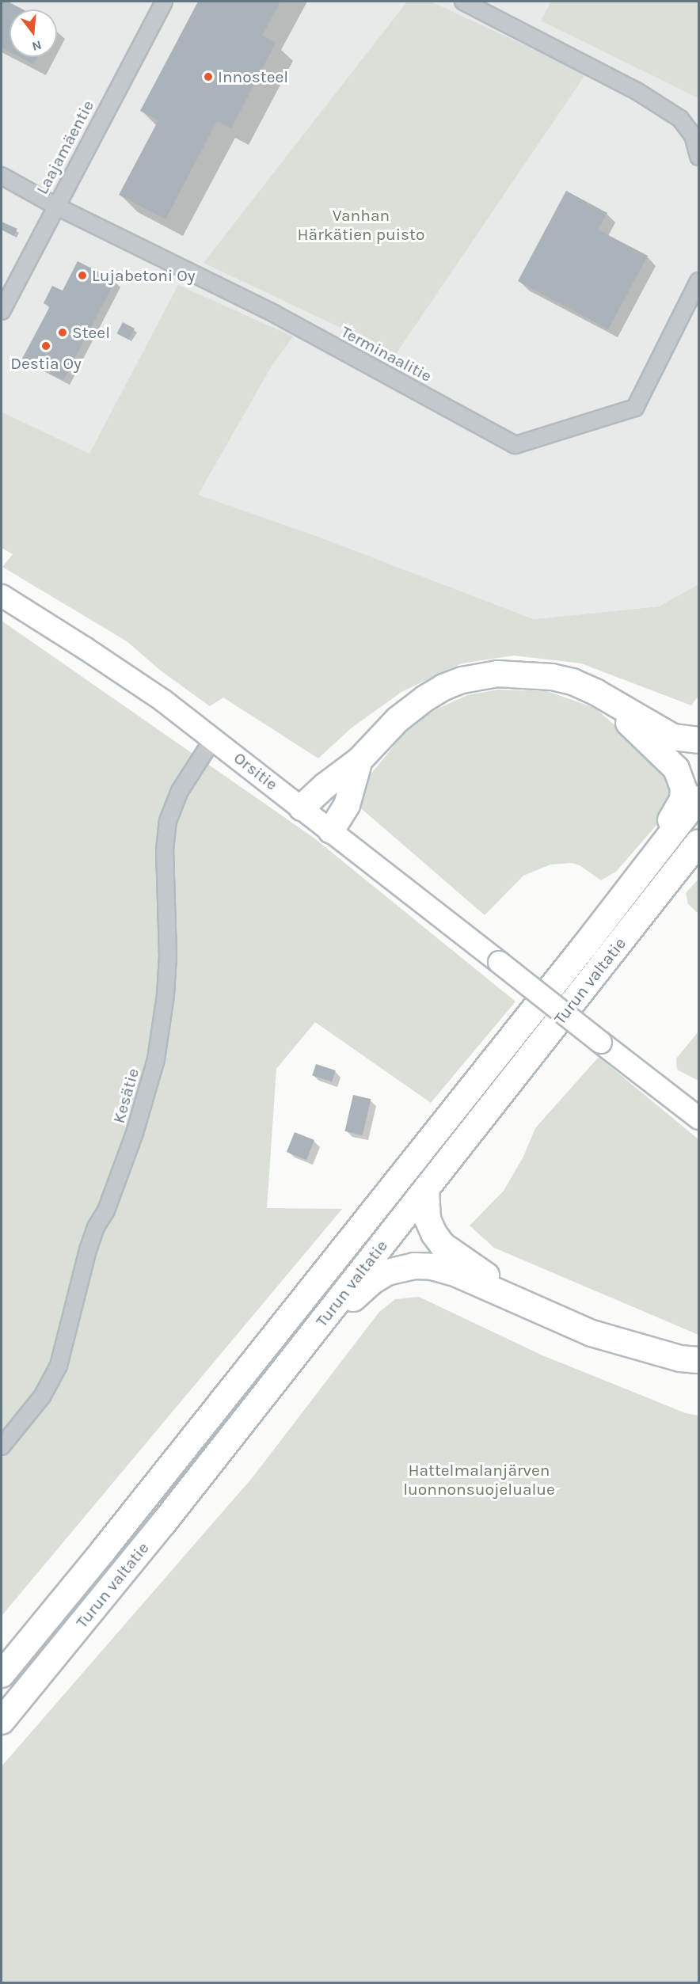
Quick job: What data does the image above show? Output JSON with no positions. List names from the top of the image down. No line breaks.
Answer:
{"streets":{"highway":["Turun valtatie"],"main road":["Orsitie"],"street":["Laajamäentie","Terminaalitie","Kesätie"]},"crossings":[["Laajamäentie","Terminaalitie"],["Orsitie","Kesätie"]],"parks":["Vanhan Härkätien puisto","Hattelmalanjärven luonnonsuojelualue"],"places":["Innosteel","Lujabetoni Oy","Steel","Destia Oy"],"north":"bottom"}
